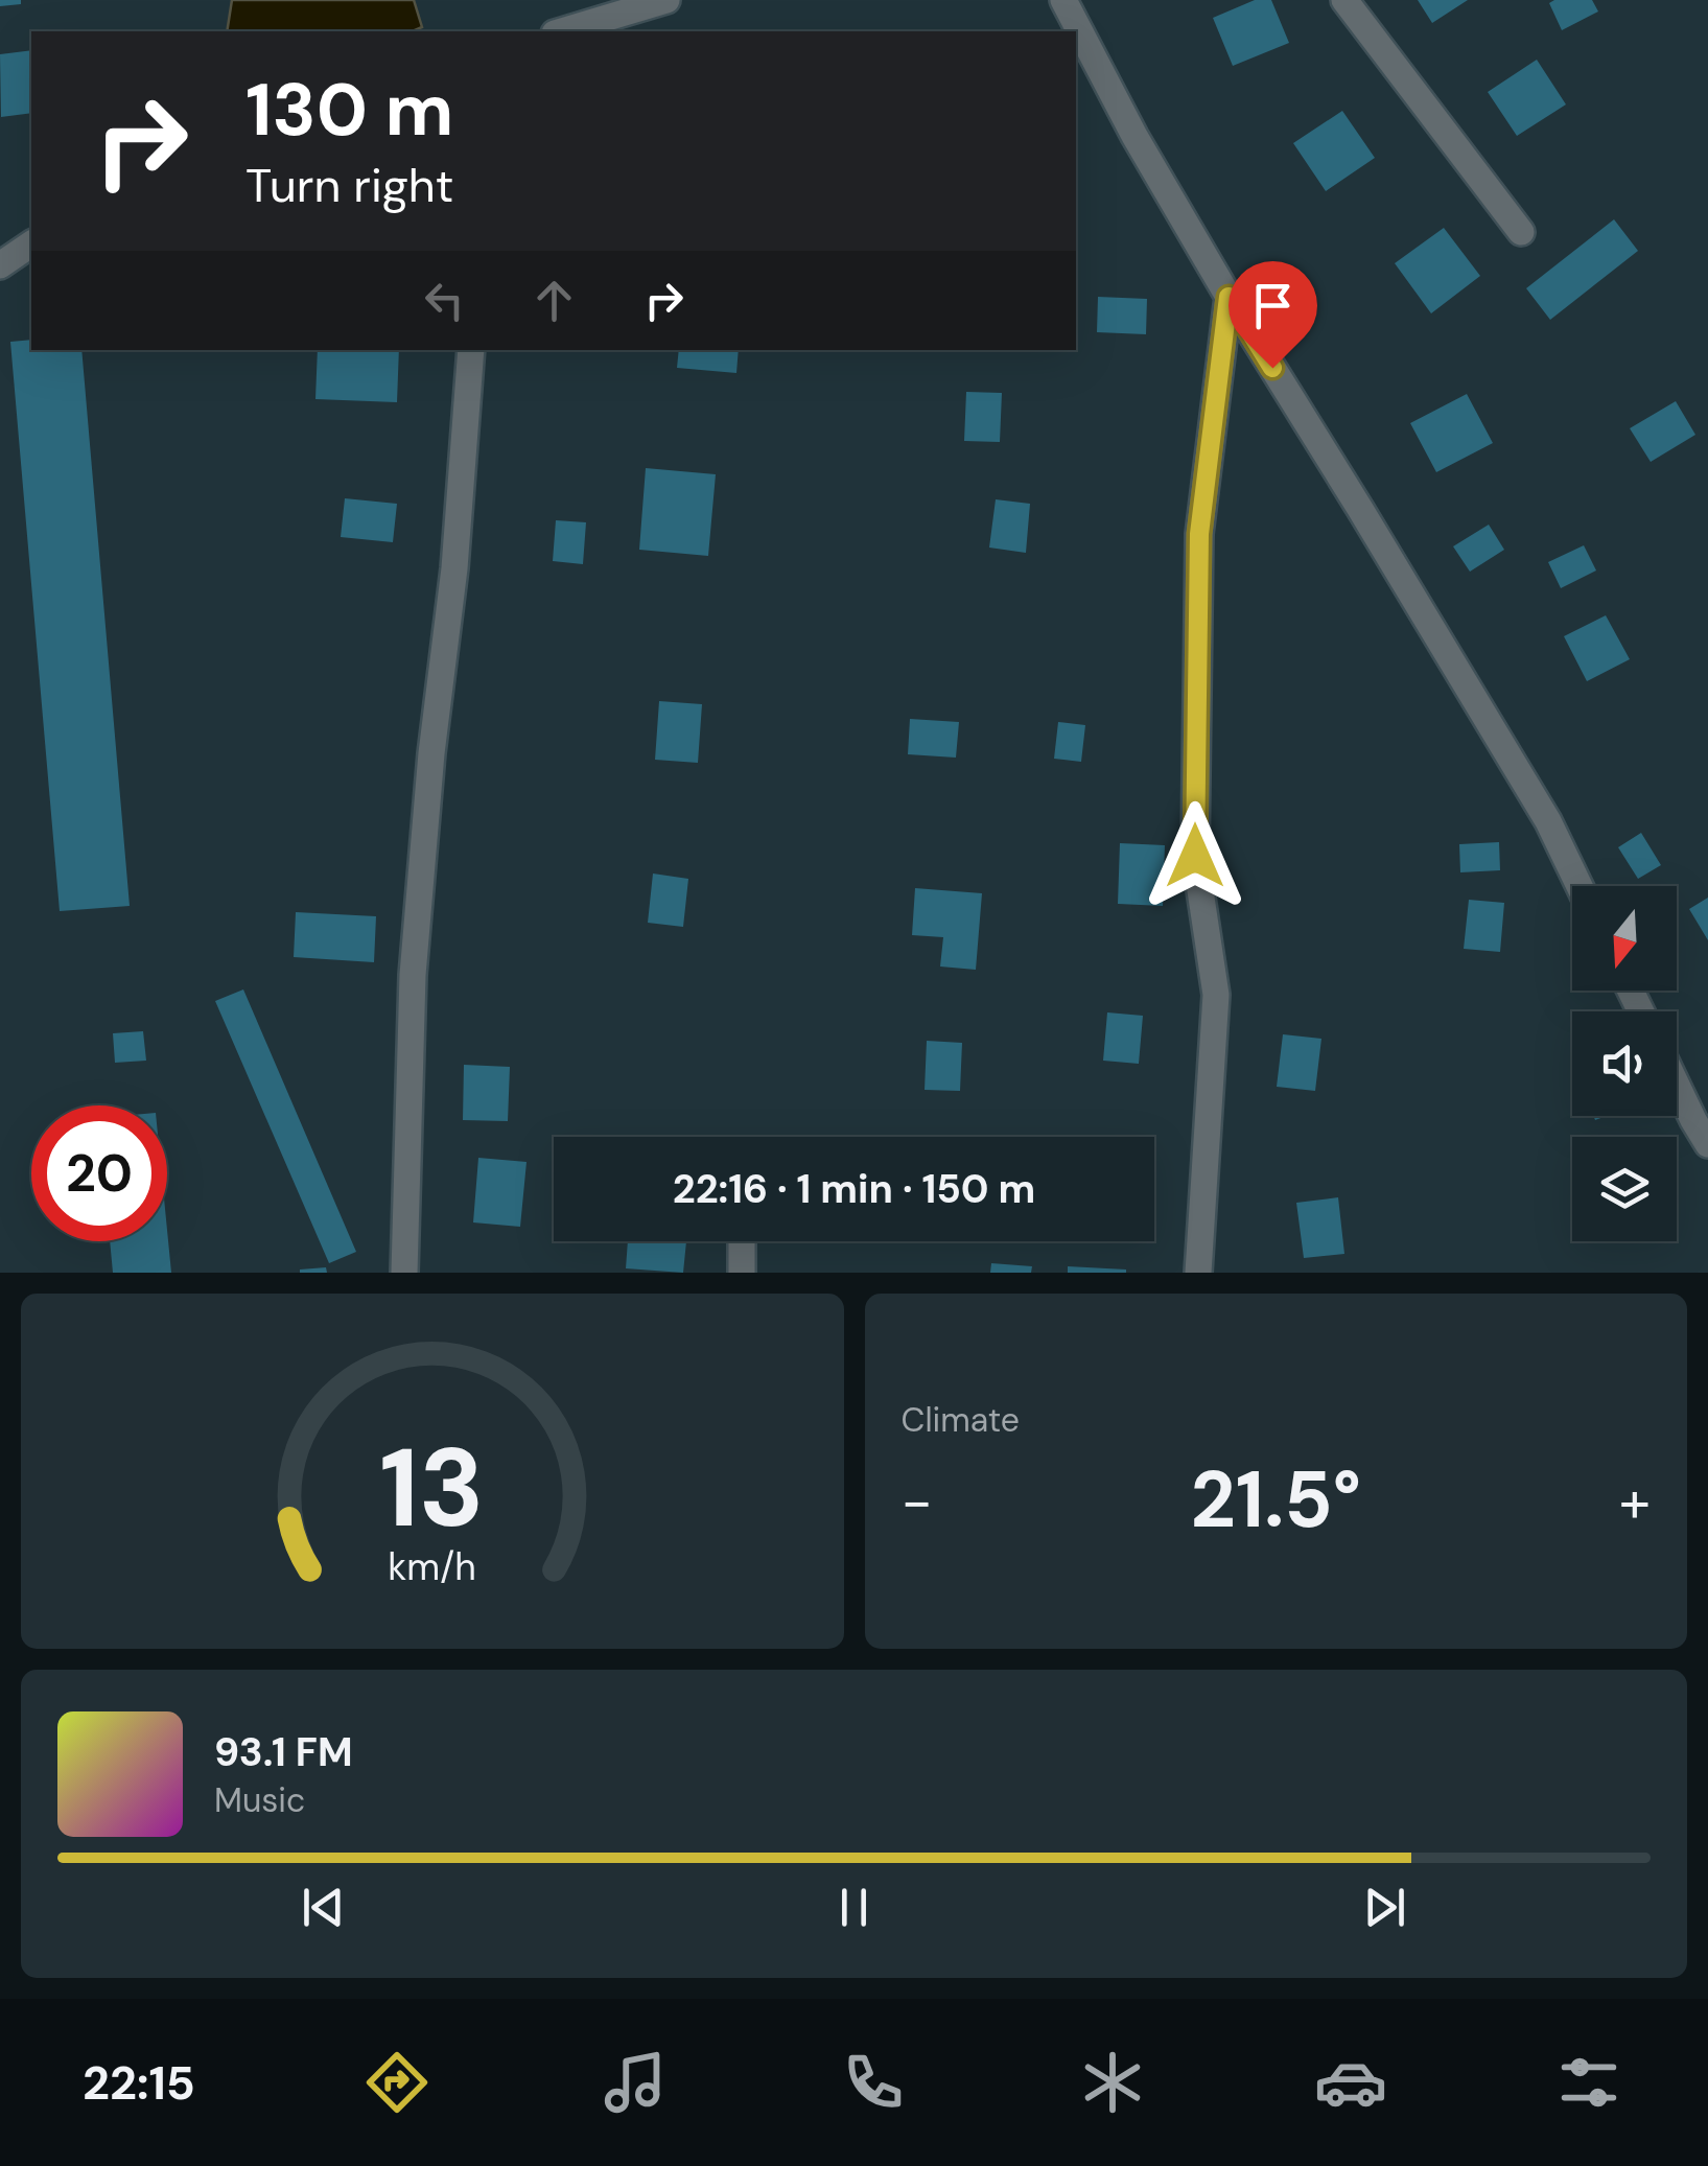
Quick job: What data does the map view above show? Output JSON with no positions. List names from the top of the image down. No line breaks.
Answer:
{"north":"bottom","page":{"turn":["130 m","Turn right"],"limit":"20","trip":"22:16 · 1 min · 150 m","tile":"Climate","heat":["−","21.5°","+"],"song":["93.1 FM","Music"],"tabs":"22:15","gauge":["13","km/h"]}}
